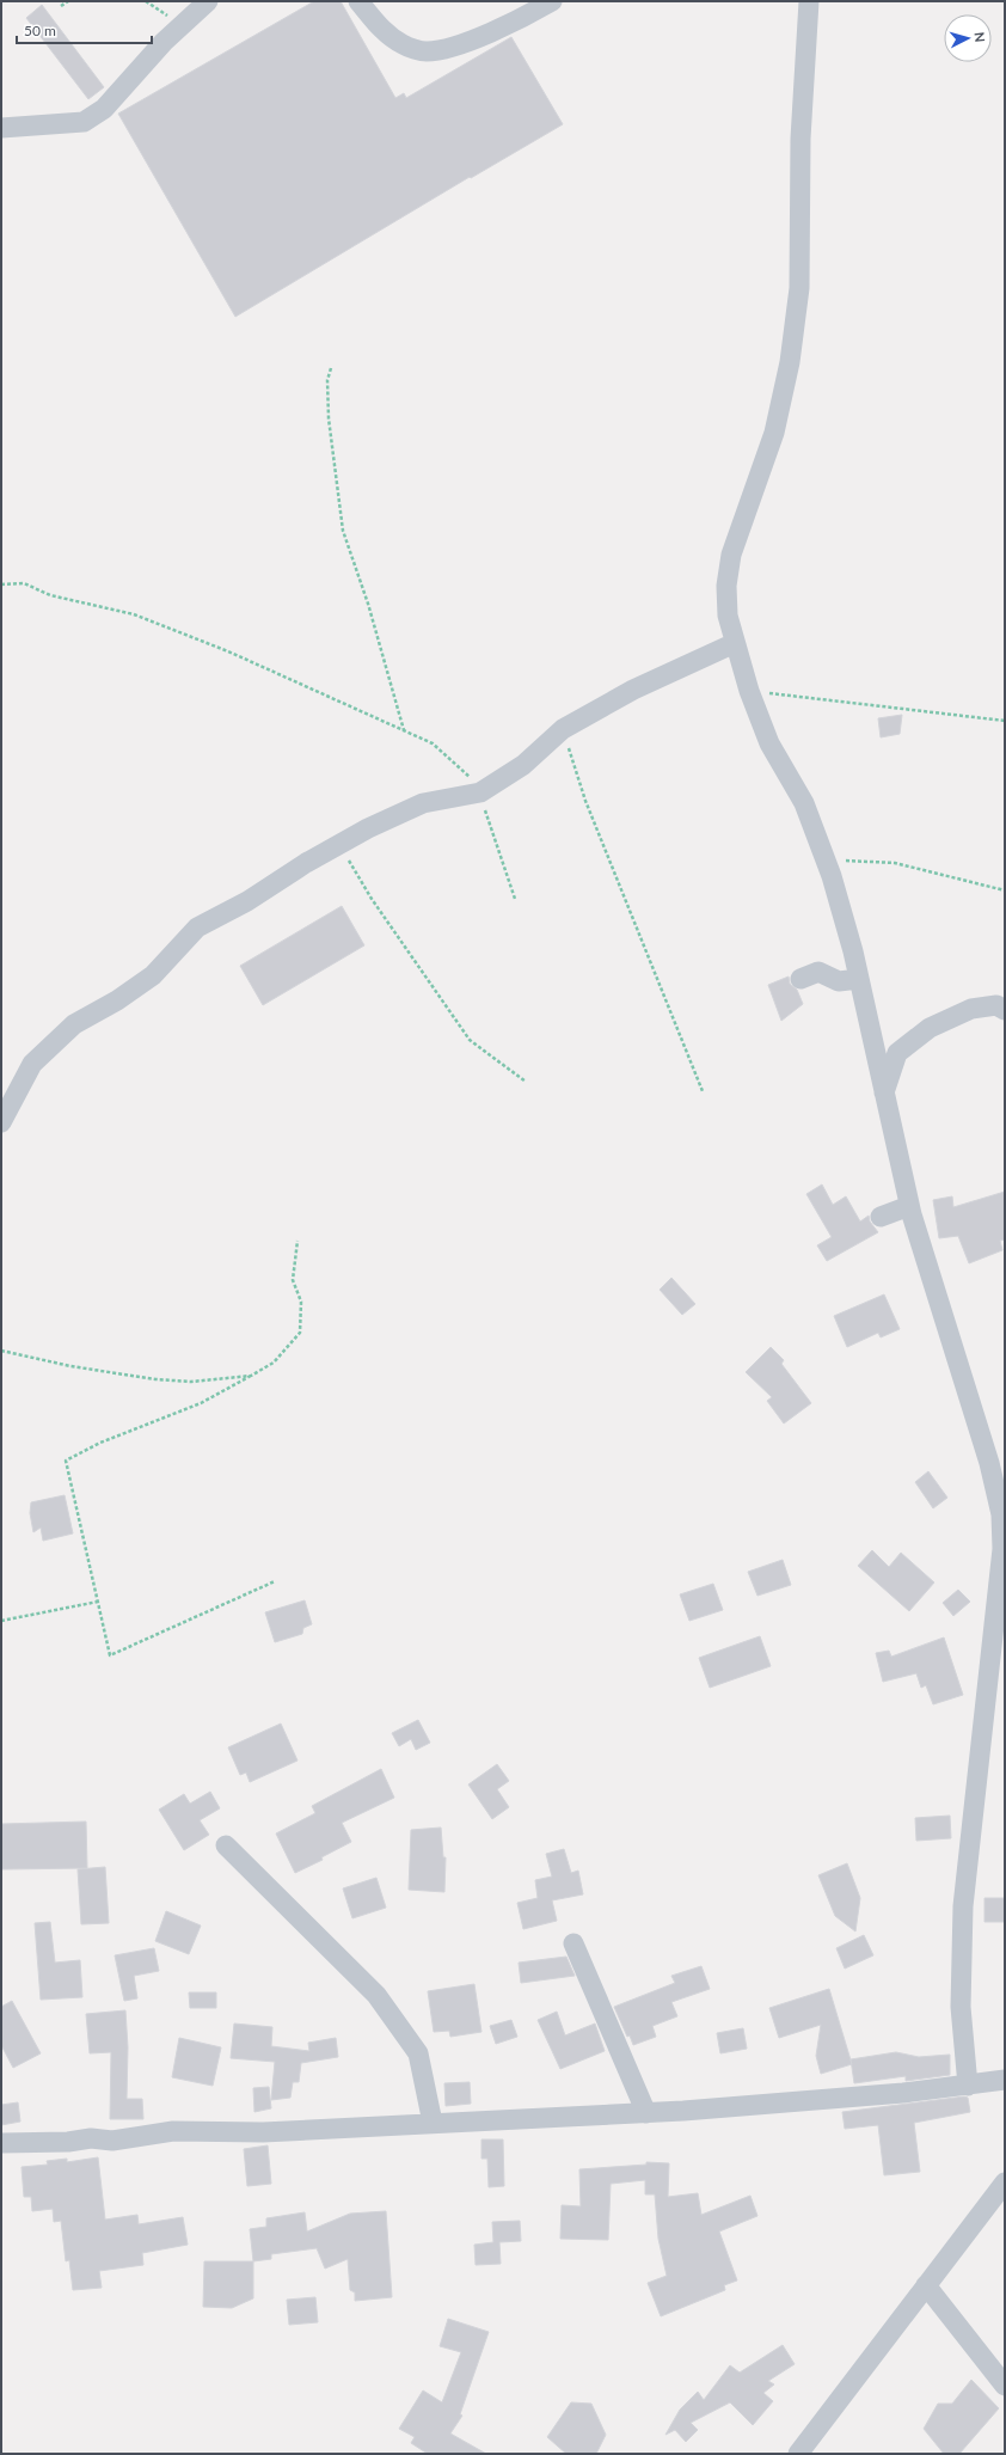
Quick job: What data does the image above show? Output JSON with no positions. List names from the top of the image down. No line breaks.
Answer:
{"scale_bar":"50 m","north":"right"}
